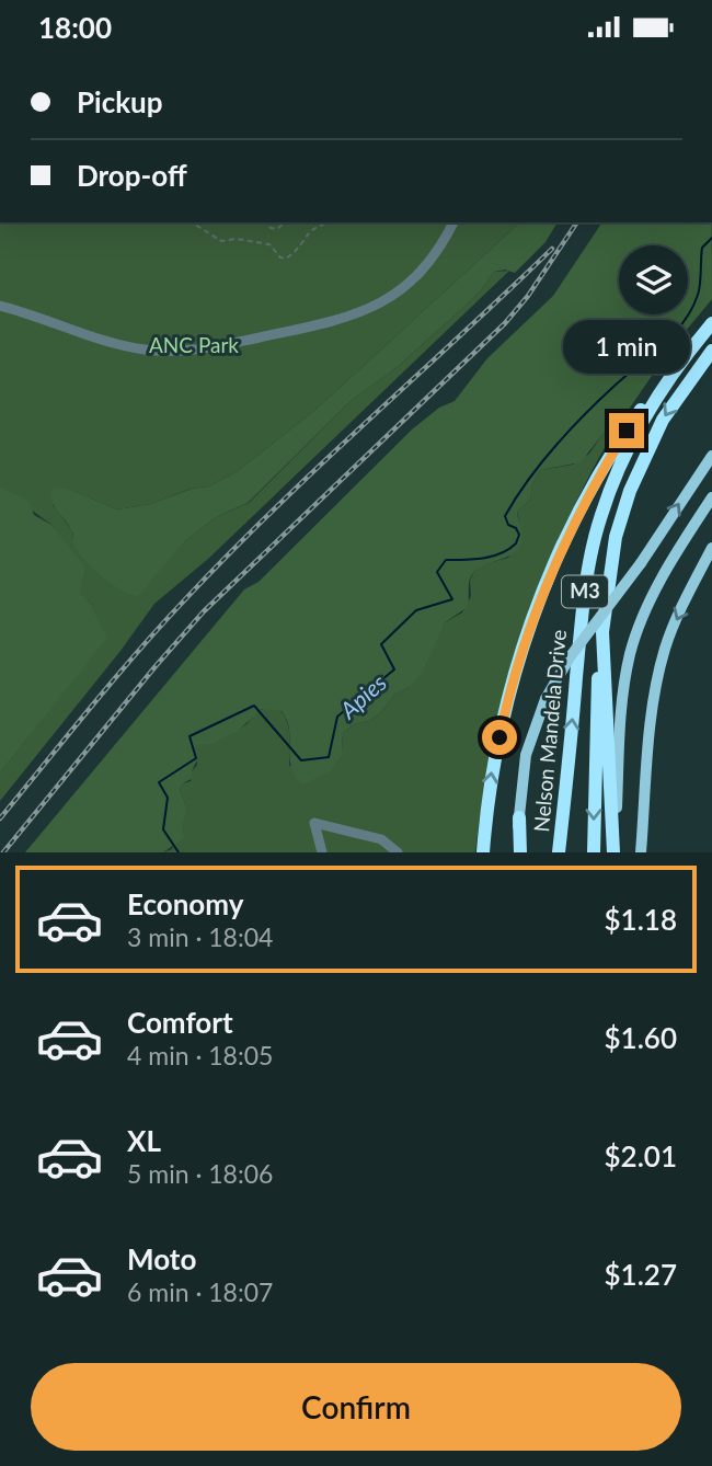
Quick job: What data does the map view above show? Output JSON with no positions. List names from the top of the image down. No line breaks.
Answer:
{"streets":{"highway":["M3","Nelson Mandela Drive"]},"water":["Apies"],"parks":["ANC Park"],"page":{"status":"18:00","banner":["Pickup","Drop-off"],"bubble":"1 min","list":[{"name":"Economy","note":"3 min · 18:04","value":"$1.18"},{"name":"Comfort","note":"4 min · 18:05","value":"$1.60"},{"name":"XL","note":"5 min · 18:06","value":"$2.01"},{"name":"Moto","note":"6 min · 18:07","value":"$1.27"}],"buttons":"Confirm"}}
